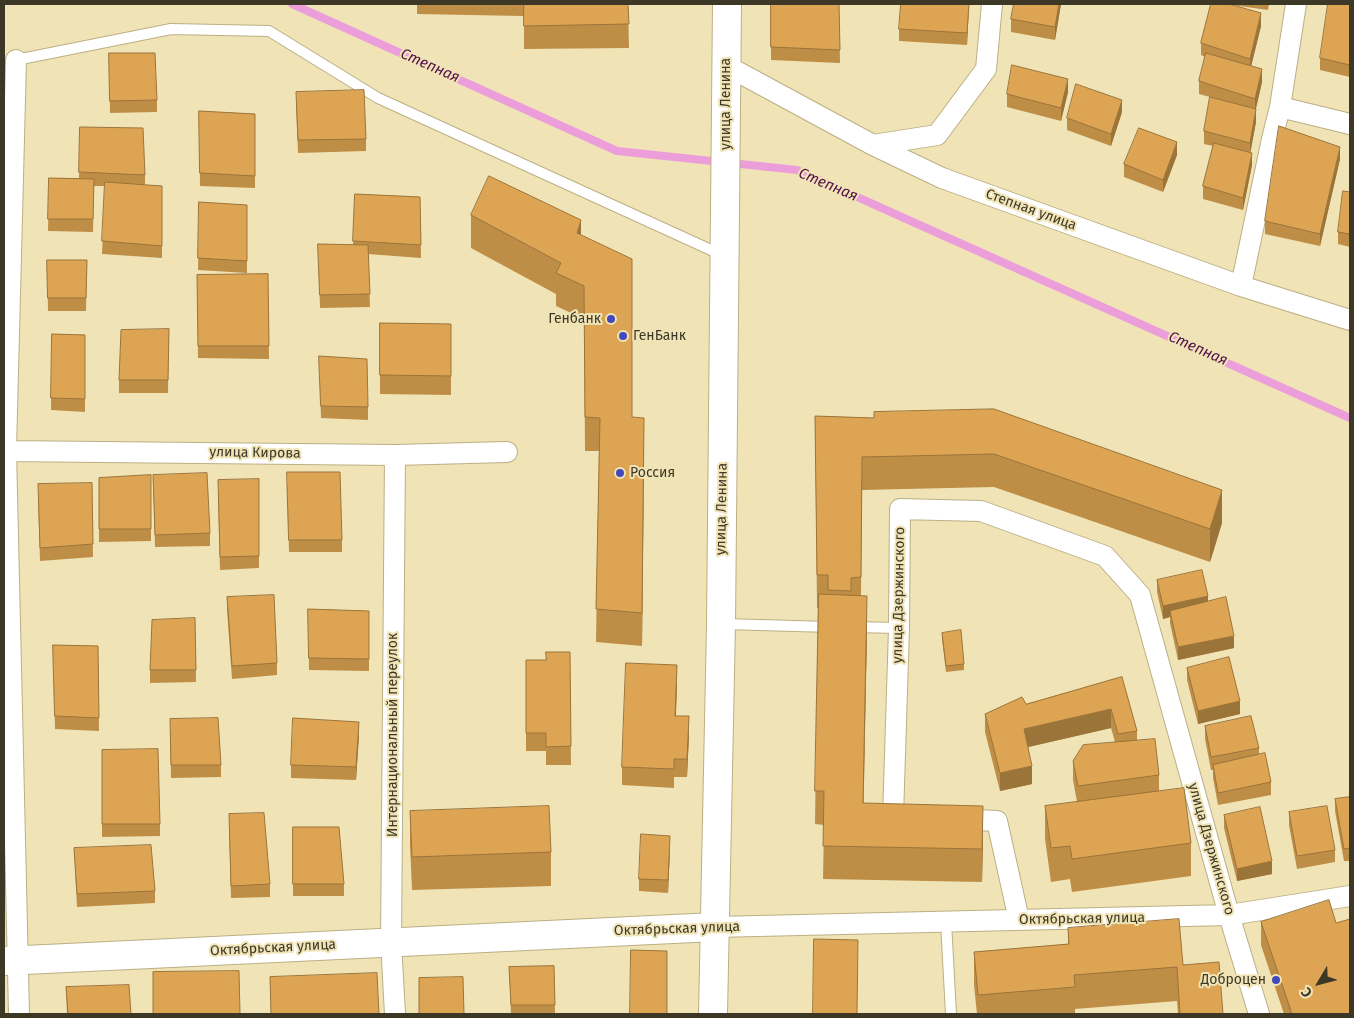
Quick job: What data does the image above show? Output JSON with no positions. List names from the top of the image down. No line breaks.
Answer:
{"streets":{"main road":["улица Ленина","Октябрьская улица"],"street":["Степная улица","улица Кирова","улица Дзержинского","Интернациональный переулок"]},"crossings":[["улица Ленина","Степная улица"],["улица Ленина","Октябрьская улица"],["улица Кирова","Интернациональный переулок"],["улица Дзержинского","Октябрьская улица"],["Интернациональный переулок","Октябрьская улица"]],"water":["Степная"],"places":["Генбанк","ГенБанк","Россия","Доброцен"],"north":"bottom left"}
